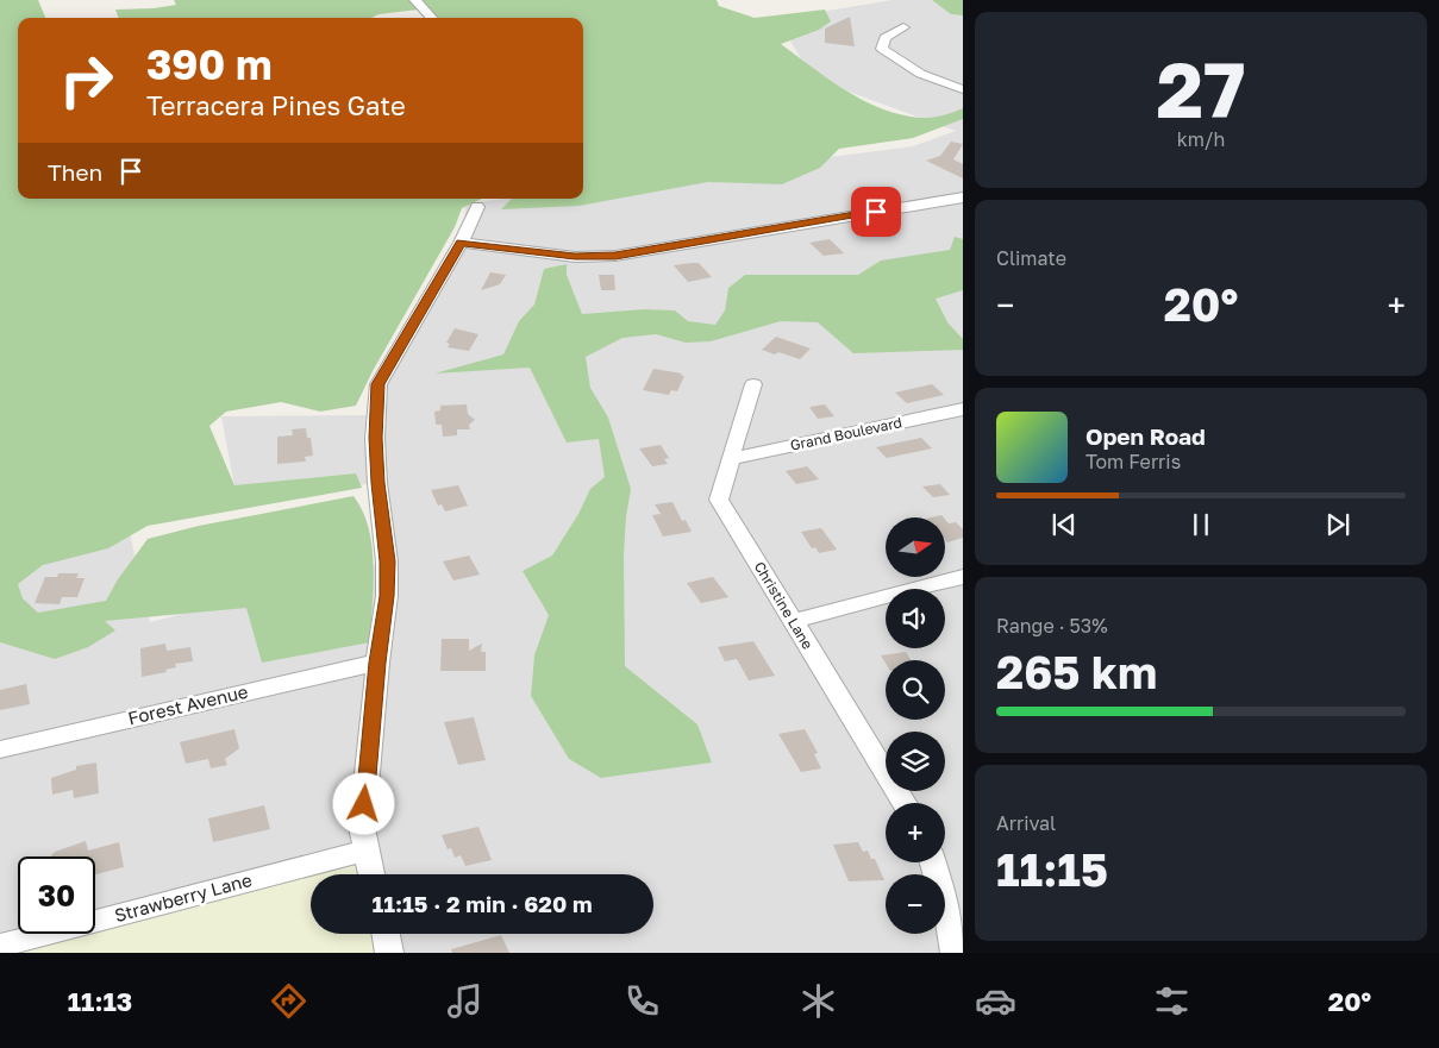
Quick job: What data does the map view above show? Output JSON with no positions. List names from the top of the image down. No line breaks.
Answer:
{"streets":{"street":["Grand Boulevard","Christine Lane","Forest Avenue","Strawberry Lane"]},"crossings":[["Grand Boulevard","Christine Lane"]],"north":"right","page":{"tile":[["27","km/h"],"Climate",["Range · 53%","265 km"],["Arrival","11:15"]],"turn":["390 m","Terracera Pines Gate"],"then":"Then","heat":["−","20°","+"],"song":["Open Road","Tom Ferris"],"map_buttons":["+","−"],"limit":"30","trip":"11:15 · 2 min · 620 m","tabs":["11:13","20°"]}}
